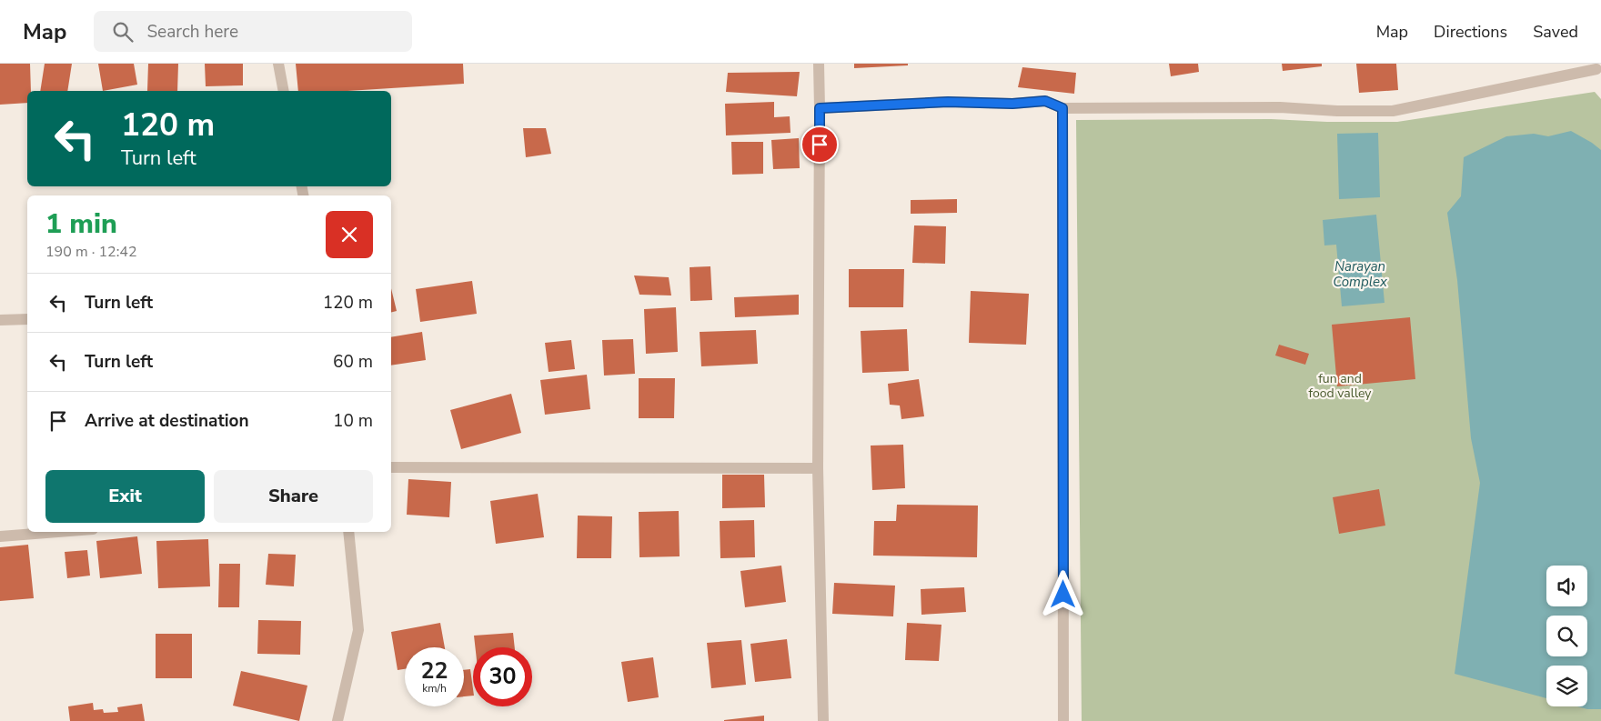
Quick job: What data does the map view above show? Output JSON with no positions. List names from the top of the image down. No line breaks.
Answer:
{"water":["Narayan Complex"],"parks":["fun and food valley"],"page":{"header":"Map","search":"Search here","nav":["Map","Directions","Saved"],"turn":["120 m","Turn left"],"heading":["1 min","190 m · 12:42"],"list":[{"name":"Turn left","value":"120 m"},{"name":"Turn left","value":"60 m"},{"name":"Arrive at destination","value":"10 m"}],"buttons":["Exit","Share"],"speed":"22 km/h","limit":"30"}}
